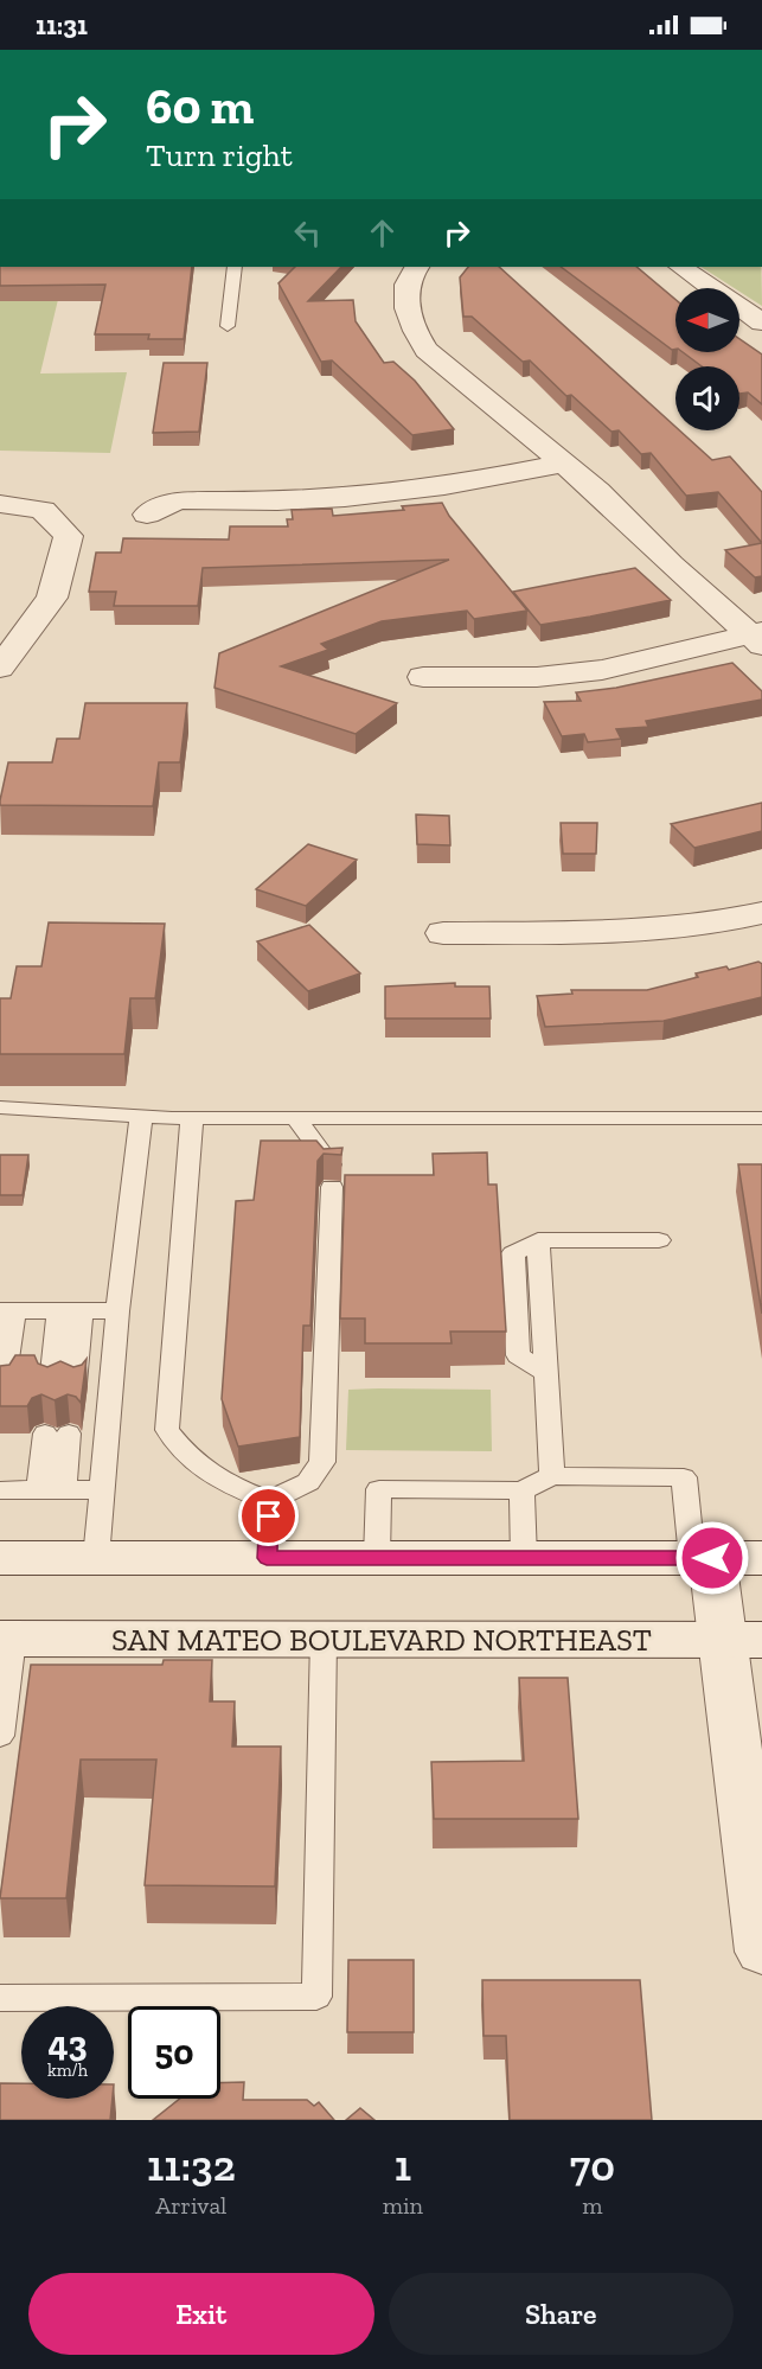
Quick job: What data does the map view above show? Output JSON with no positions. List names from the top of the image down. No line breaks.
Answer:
{"streets":{"street":["SAN MATEO BOULEVARD NORTHEAST"]},"north":"left","page":{"status":"11:31","turn":["60 m","Turn right"],"speed":"43 km/h","limit":"50","eta":["11:32","Arrival","1","min","70","m"],"buttons":["Exit","Share"]}}
